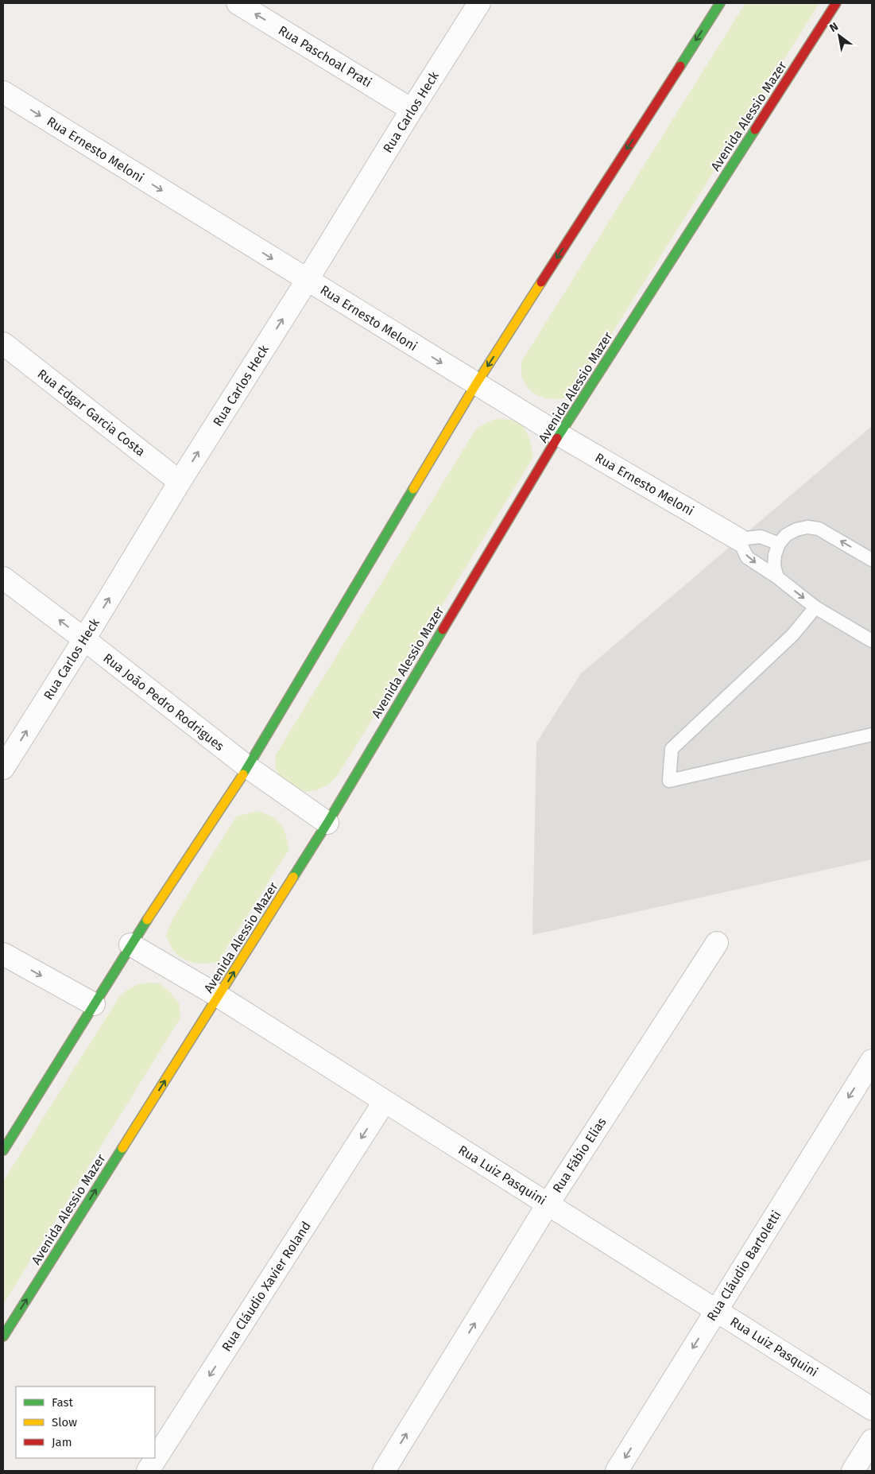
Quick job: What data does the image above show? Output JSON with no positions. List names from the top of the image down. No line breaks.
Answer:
{"streets":{"street":["Rua Paschoal Prati","Rua Carlos Heck","Avenida Alessio Mazer","Rua Ernesto Meloni","Rua Edgar Garcia Costa","Rua João Pedro Rodrigues","Rua Fábio Elias","Rua Luiz Pasquini","Rua Cláudio Bartoletti","Rua Cláudio Xavier Roland"]},"crossings":[["Rua Paschoal Prati","Rua Carlos Heck"],["Rua Carlos Heck","Rua Ernesto Meloni"],["Rua Carlos Heck","Rua Edgar Garcia Costa"],["Rua Carlos Heck","Rua João Pedro Rodrigues"],["Avenida Alessio Mazer","Rua Ernesto Meloni"],["Avenida Alessio Mazer","Rua João Pedro Rodrigues"],["Avenida Alessio Mazer","Rua Luiz Pasquini"],["Rua Fábio Elias","Rua Luiz Pasquini"],["Rua Luiz Pasquini","Rua Cláudio Bartoletti"],["Rua Luiz Pasquini","Rua Cláudio Xavier Roland"]],"one_way":["Rua Paschoal Prati","Rua Carlos Heck","Avenida Alessio Mazer","Rua Ernesto Meloni","Rua Fábio Elias","Rua Cláudio Bartoletti","Rua Cláudio Xavier Roland"],"legend":["Fast","Slow","Jam"],"north":"top left"}
